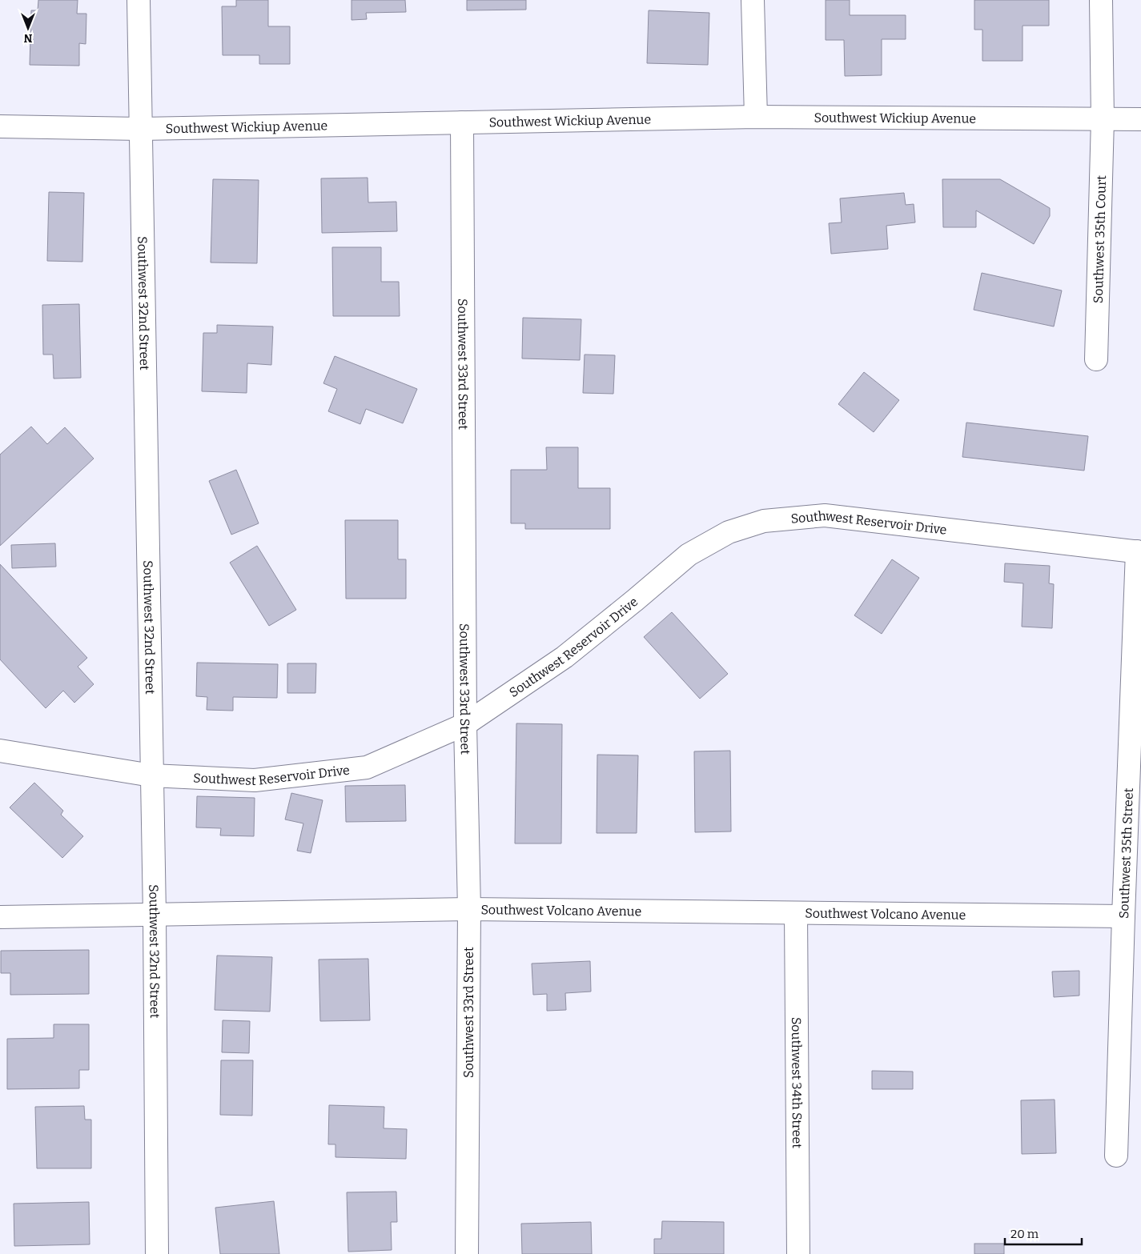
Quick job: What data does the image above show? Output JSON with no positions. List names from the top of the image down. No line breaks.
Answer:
{"streets":{"street":["Southwest Wickiup Avenue","Southwest 35th Court","Southwest 32nd Street","Southwest 33rd Street","Southwest Reservoir Drive","Southwest 35th Street","Southwest Volcano Avenue","Southwest 34th Street"]},"crossings":[["Southwest Wickiup Avenue","Southwest 35th Court"],["Southwest Wickiup Avenue","Southwest 32nd Street"],["Southwest Wickiup Avenue","Southwest 33rd Street"],["Southwest 32nd Street","Southwest Reservoir Drive"],["Southwest 32nd Street","Southwest Volcano Avenue"],["Southwest 33rd Street","Southwest Reservoir Drive"],["Southwest 33rd Street","Southwest Volcano Avenue"],["Southwest Reservoir Drive","Southwest 35th Street"],["Southwest 35th Street","Southwest Volcano Avenue"],["Southwest Volcano Avenue","Southwest 34th Street"]],"scale_bar":"20 m","north":"bottom"}
